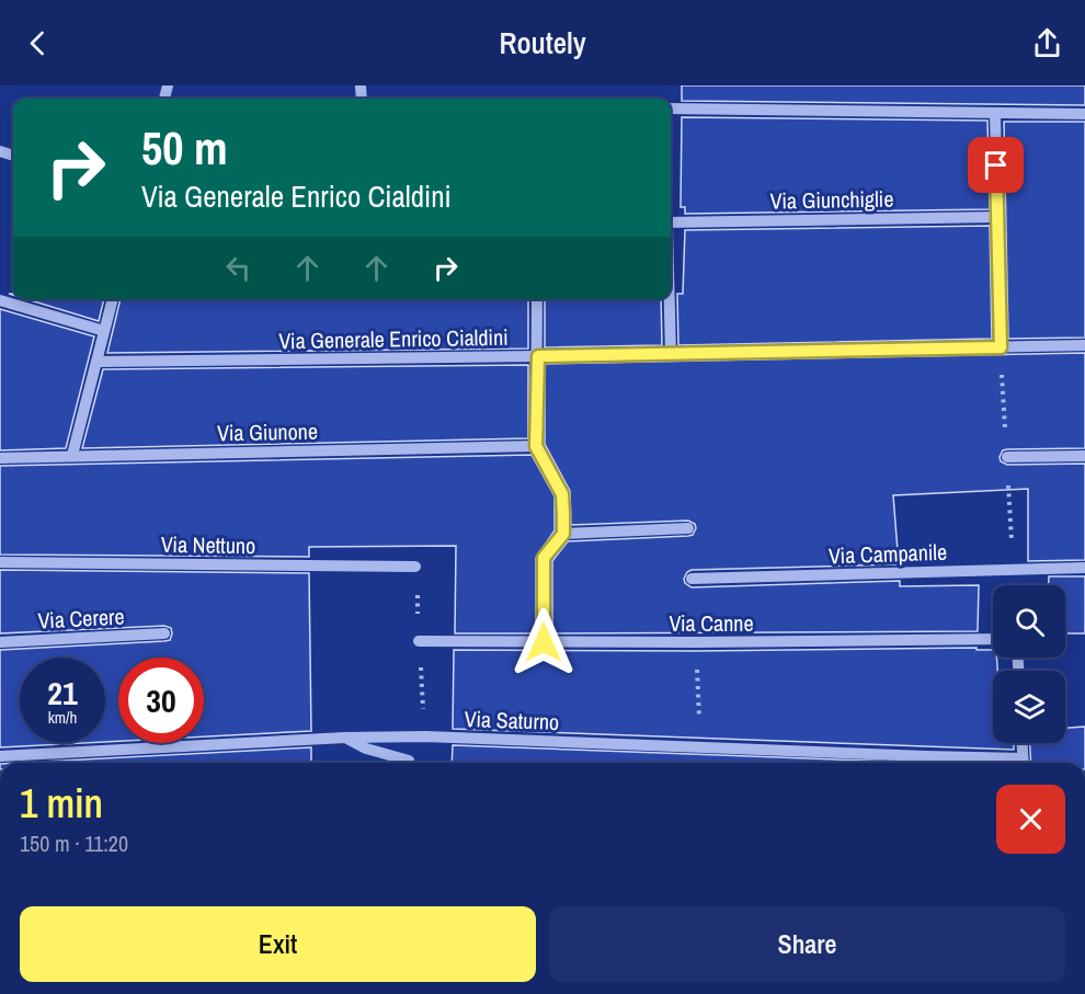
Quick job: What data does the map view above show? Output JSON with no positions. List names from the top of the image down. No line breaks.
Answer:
{"streets":{"street":["Via Giunchiglie","Via Generale Enrico Cialdini","Via Giunone","Via Nettuno","Via Campanile","Via Cerere","Via Canne","Via Saturno"]},"page":{"header":"Routely","turn":["50 m","Via Generale Enrico Cialdini"],"speed":"21 km/h","limit":"30","heading":["1 min","150 m · 11:20"],"buttons":["Exit","Share"]}}
